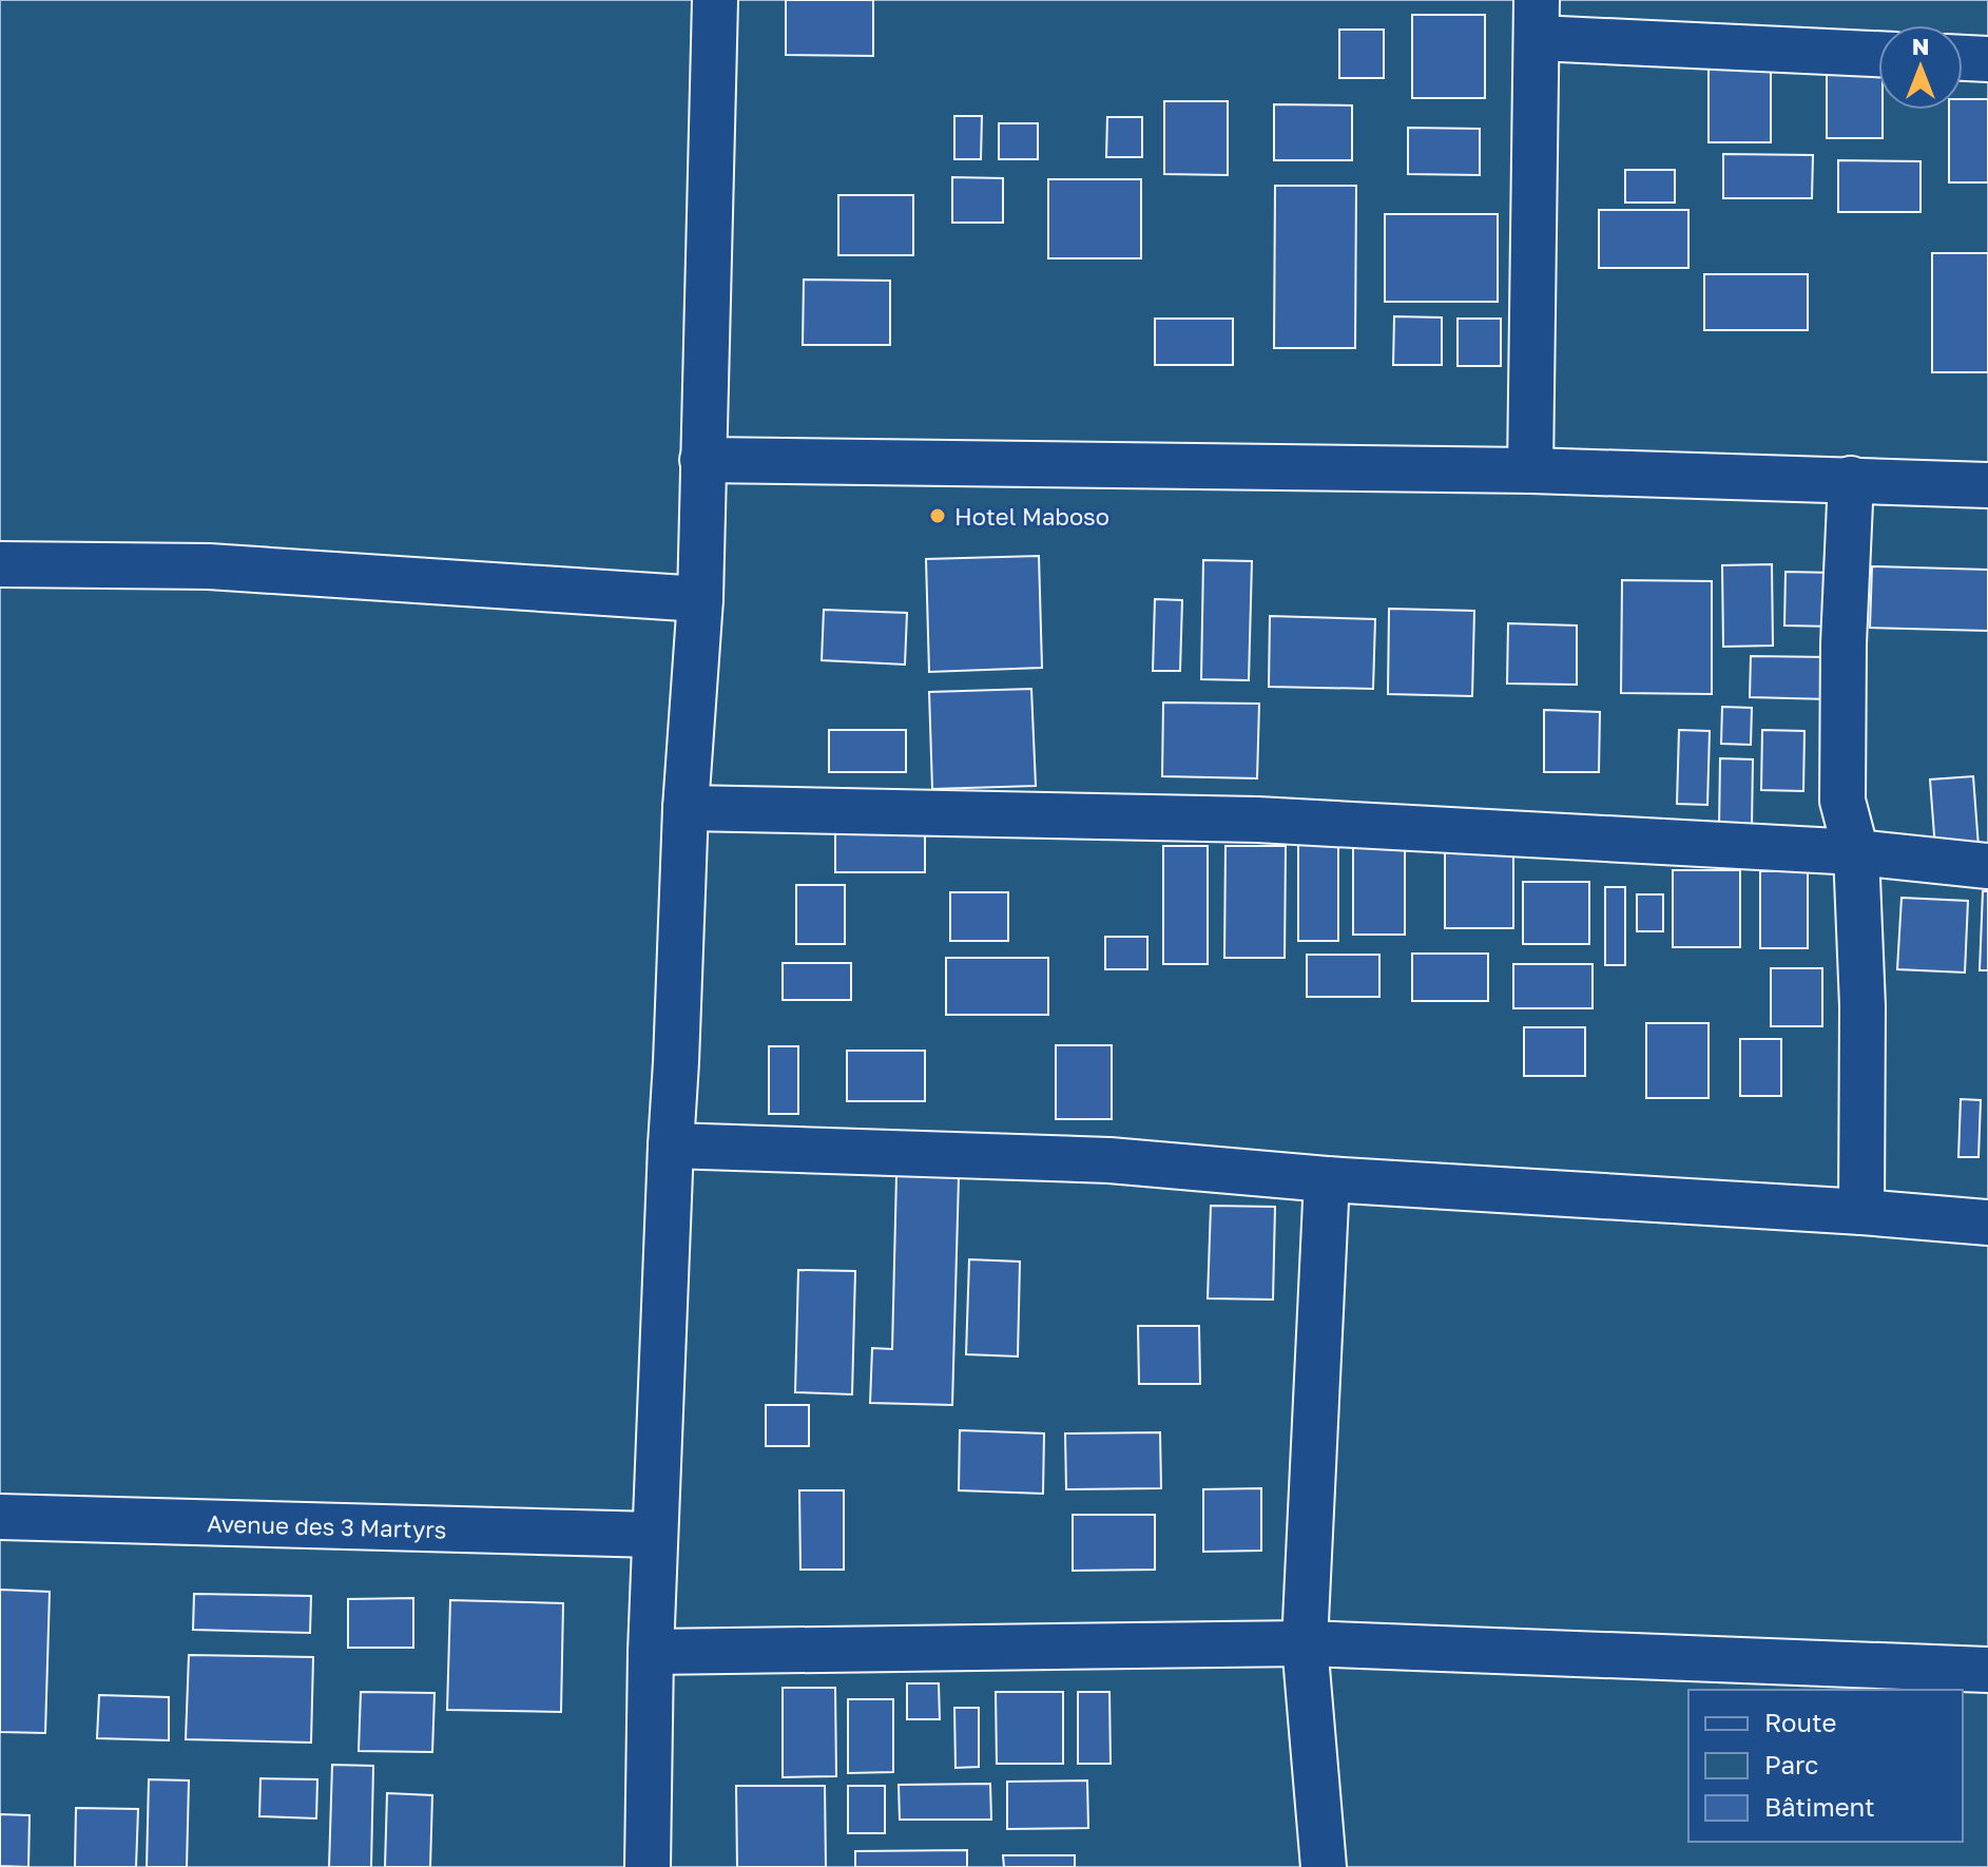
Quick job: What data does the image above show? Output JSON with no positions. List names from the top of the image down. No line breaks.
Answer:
{"streets":{"street":["Avenue des 3 Martyrs"]},"places":["Hotel Maboso"],"legend":["Route","Parc","Bâtiment"],"north":"top"}
